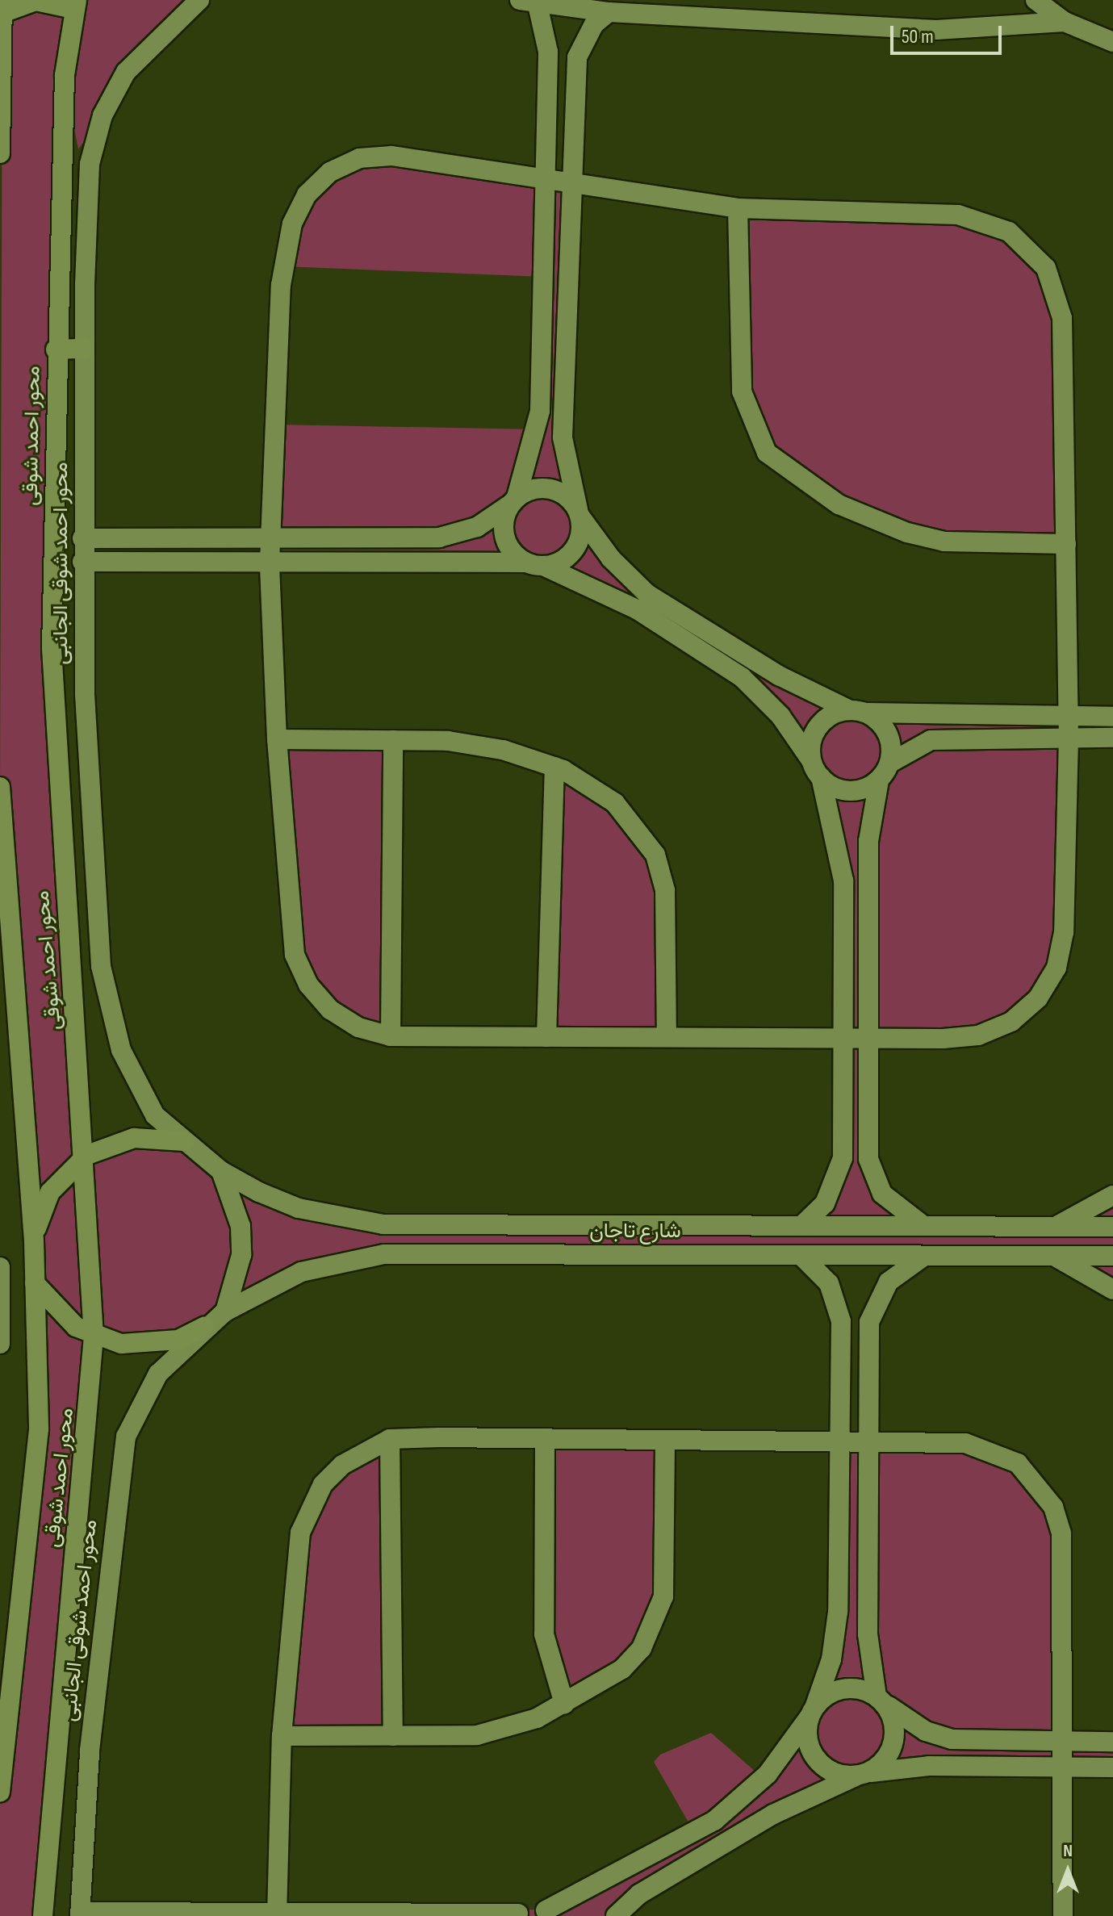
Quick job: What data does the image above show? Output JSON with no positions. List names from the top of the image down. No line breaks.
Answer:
{"streets":{"main road":["محور احمد شوقى"],"street":["محور احمد شوقى الجانبى","شارع تاجان"]},"crossings":[["محور احمد شوقى","محور احمد شوقى الجانبى"],["محور احمد شوقى","شارع تاجان"],["محور احمد شوقى الجانبى","شارع تاجان"]],"scale_bar":"50 m","north":"top"}
